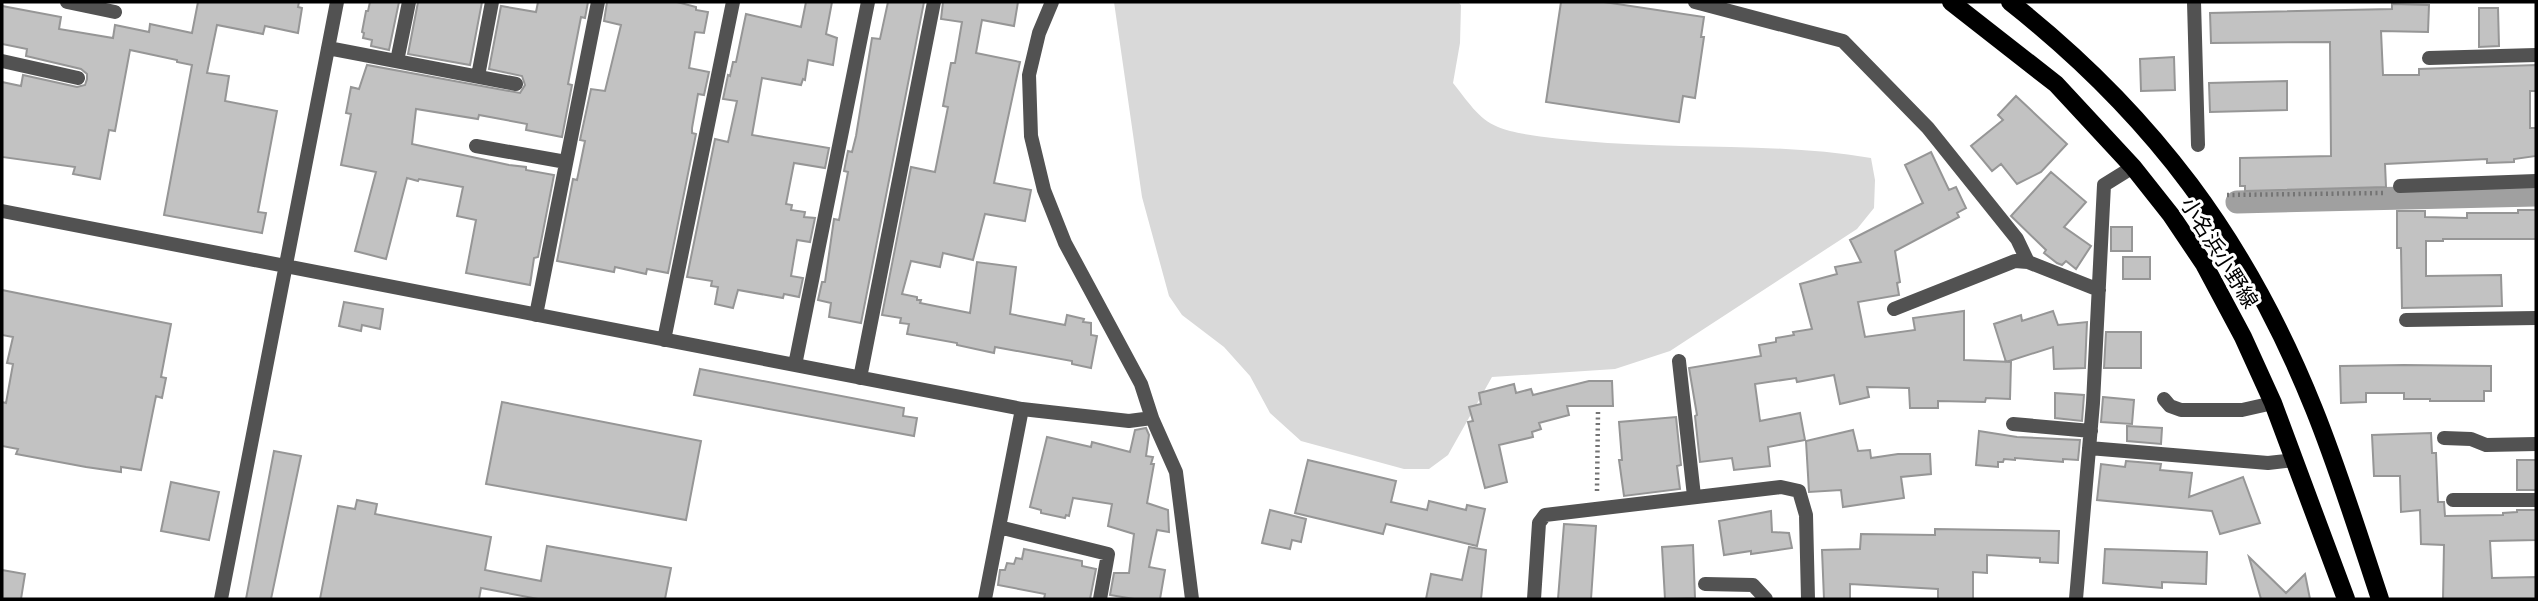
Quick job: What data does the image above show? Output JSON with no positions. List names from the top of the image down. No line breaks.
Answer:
{"streets":{"main road":["小名浜小野線"]}}
